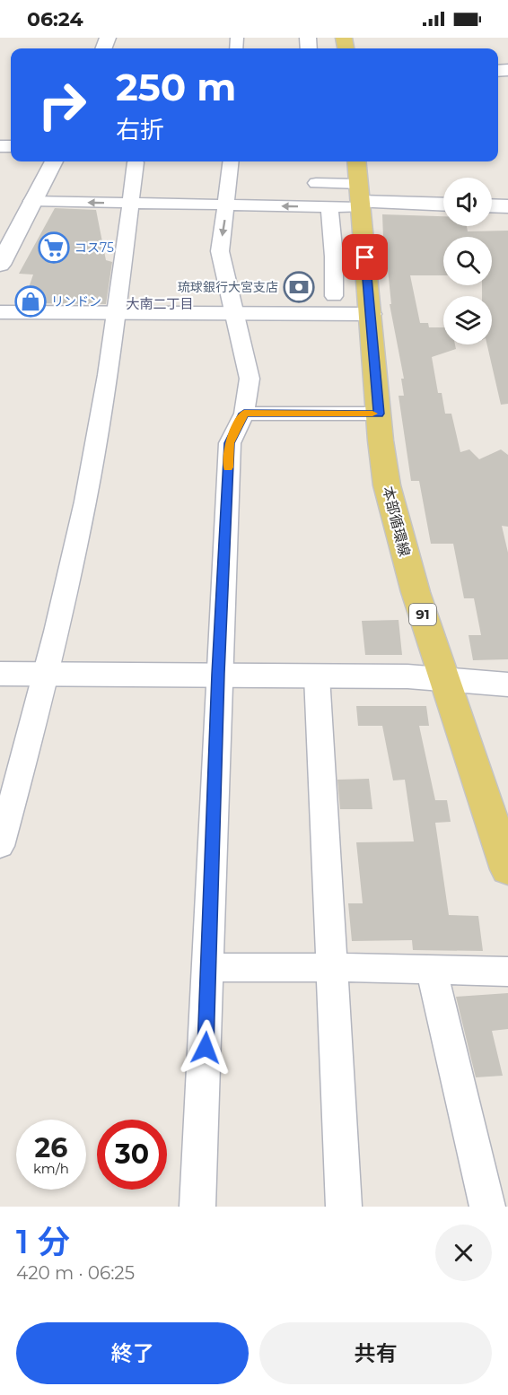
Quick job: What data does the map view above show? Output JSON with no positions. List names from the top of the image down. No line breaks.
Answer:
{"streets":{"main road":["本部循環線","91"]},"districts":["大南二丁目"],"places":{"supermarket":["コス75"],"bank":["琉球銀行大宮支店"],"shop":["リンドン"]},"page":{"status":"06:24","turn":["250 m","右折"],"speed":"26 km/h","limit":"30","heading":["1 分","420 m · 06:25"],"buttons":["終了","共有"]}}
